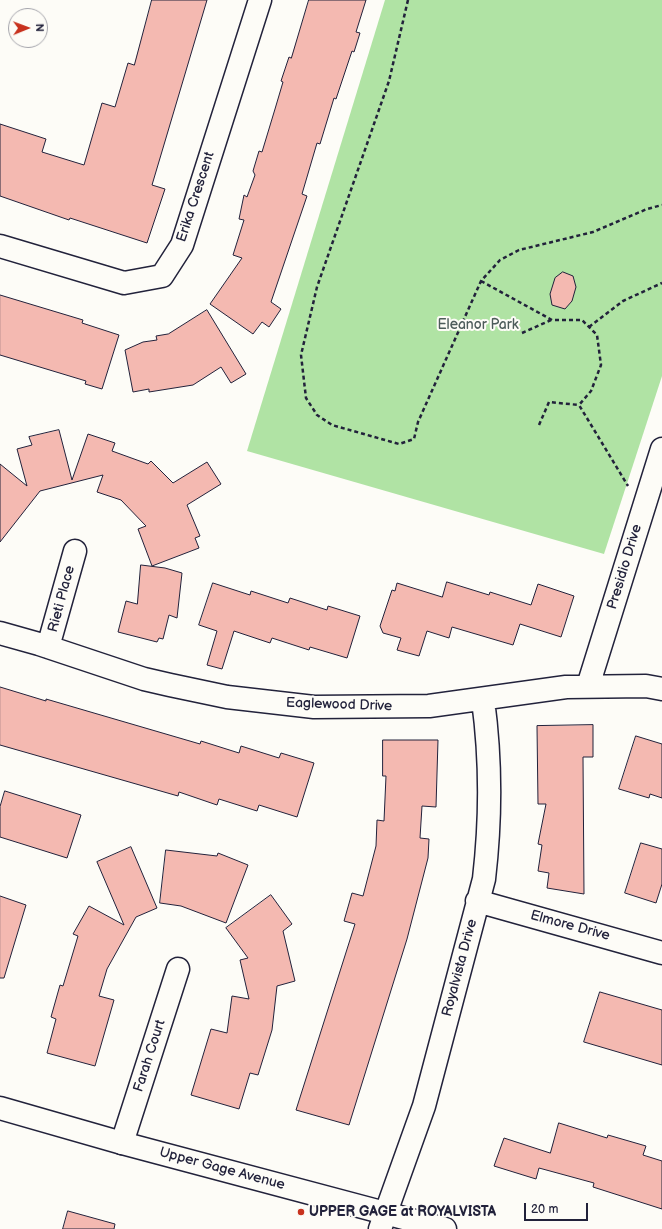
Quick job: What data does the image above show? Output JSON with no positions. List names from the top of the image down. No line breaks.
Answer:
{"streets":{"street":["Erika Crescent","Presidio Drive","Rieti Place","Eaglewood Drive","Elmore Drive","Royalvista Drive","Farah Court","Upper Gage Avenue"]},"crossings":[["Presidio Drive","Eaglewood Drive"],["Rieti Place","Eaglewood Drive"],["Eaglewood Drive","Royalvista Drive"],["Elmore Drive","Royalvista Drive"],["Royalvista Drive","Upper Gage Avenue"],["Farah Court","Upper Gage Avenue"]],"parks":["Eleanor Park"],"places":["UPPER GAGE at ROYALVISTA"],"scale_bar":"20 m","north":"right"}
